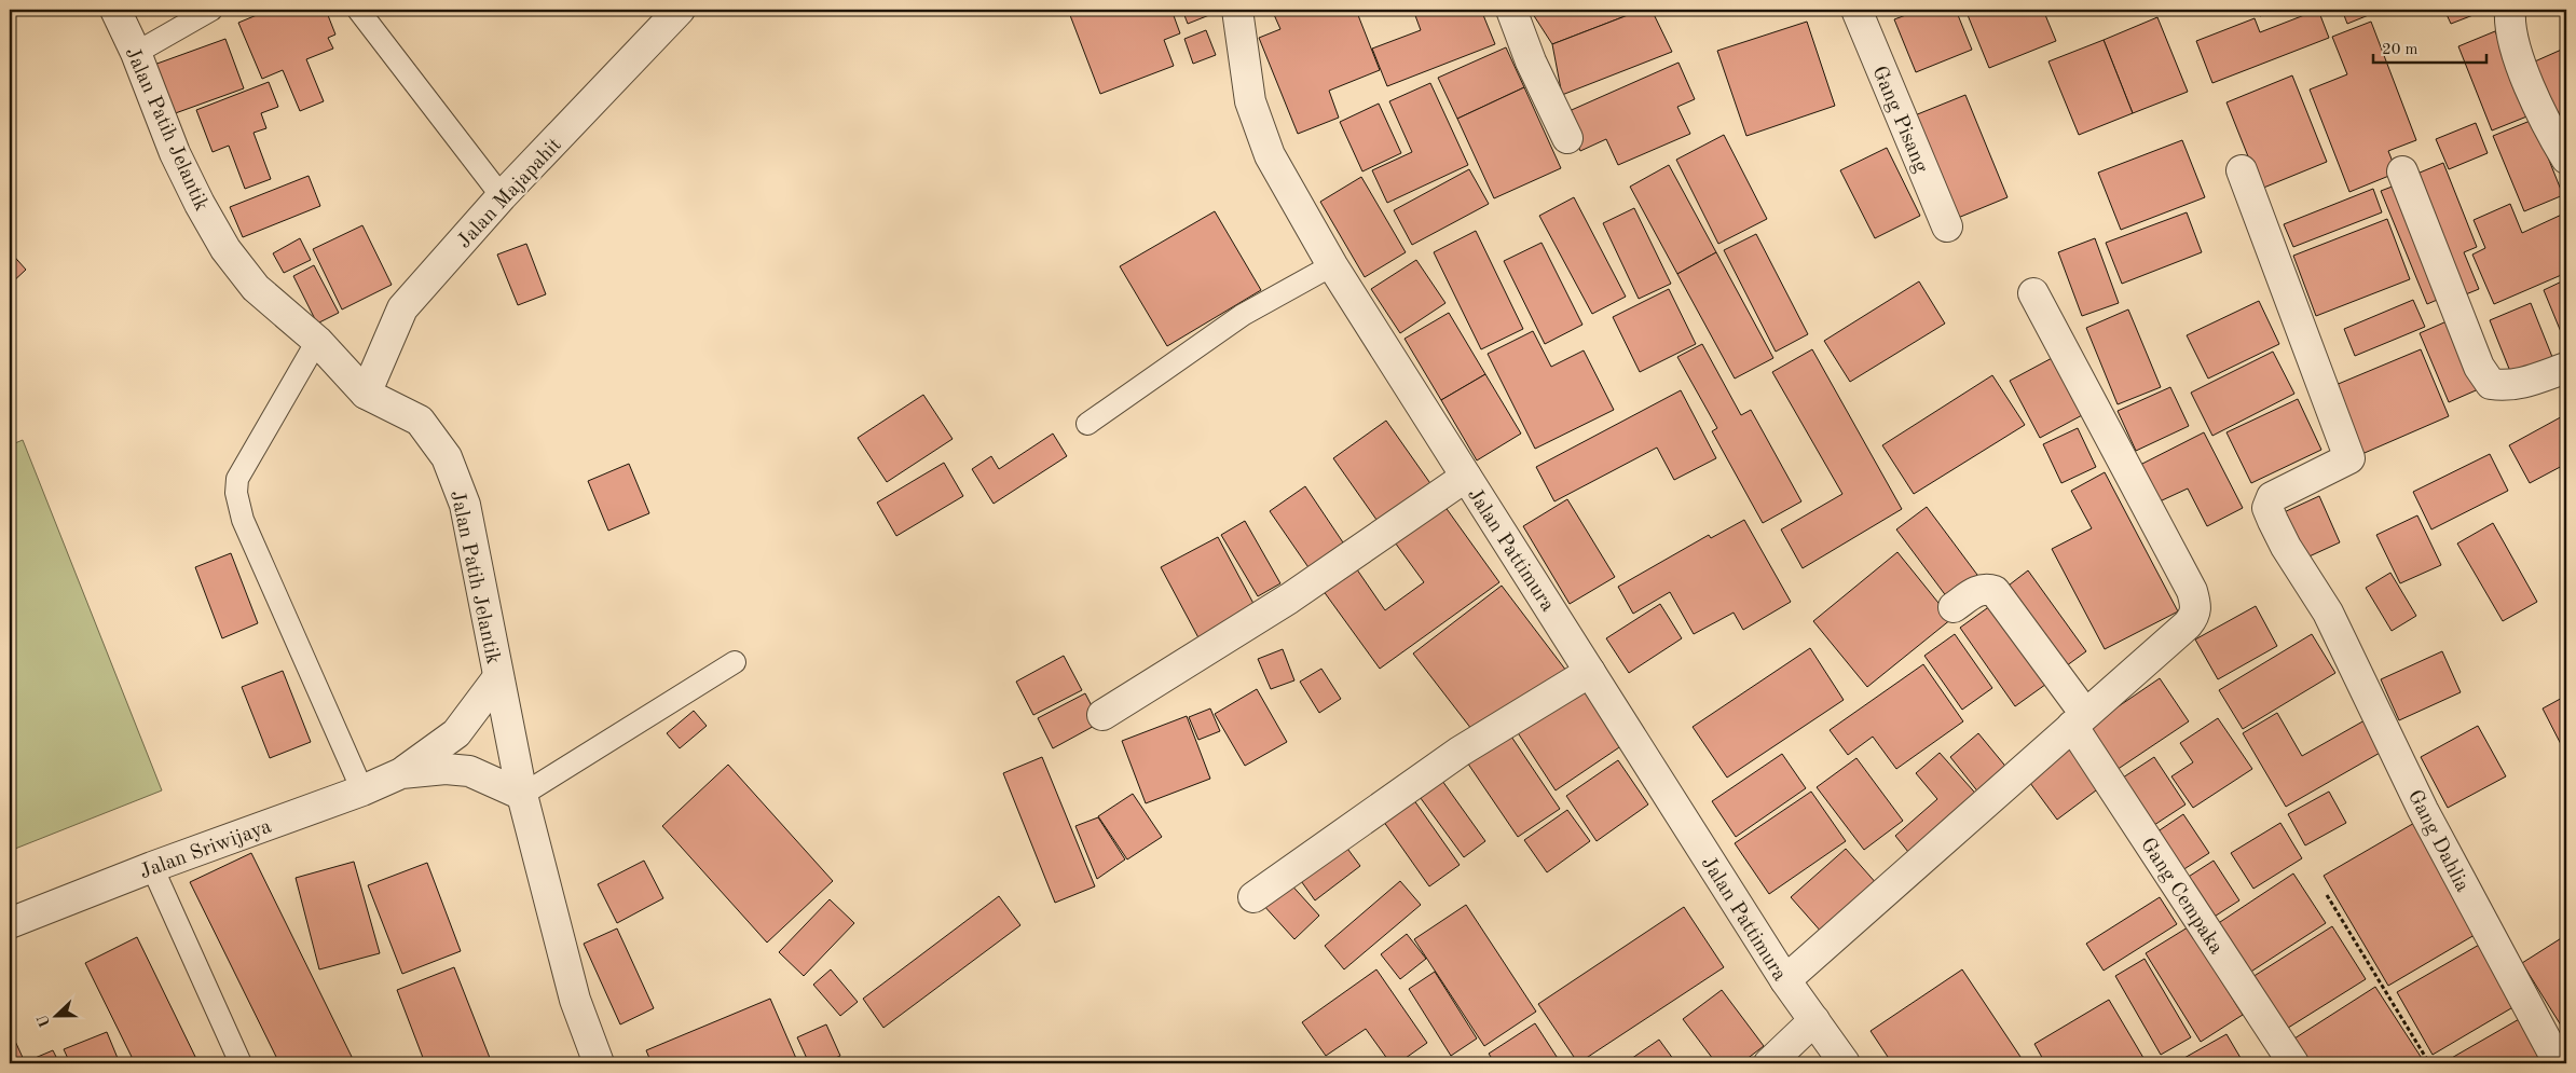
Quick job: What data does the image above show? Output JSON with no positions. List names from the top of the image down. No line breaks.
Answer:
{"streets":{"street":["Gang Pisang","Jalan Patih Jelantik","Jalan Majapahit","Jalan Pattimura","Gang Dahlia","Jalan Sriwijaya","Gang Cempaka"]},"crossings":[["Jalan Patih Jelantik","Jalan Majapahit"],["Jalan Patih Jelantik","Jalan Sriwijaya"]],"scale_bar":"20 m","north":"left"}
